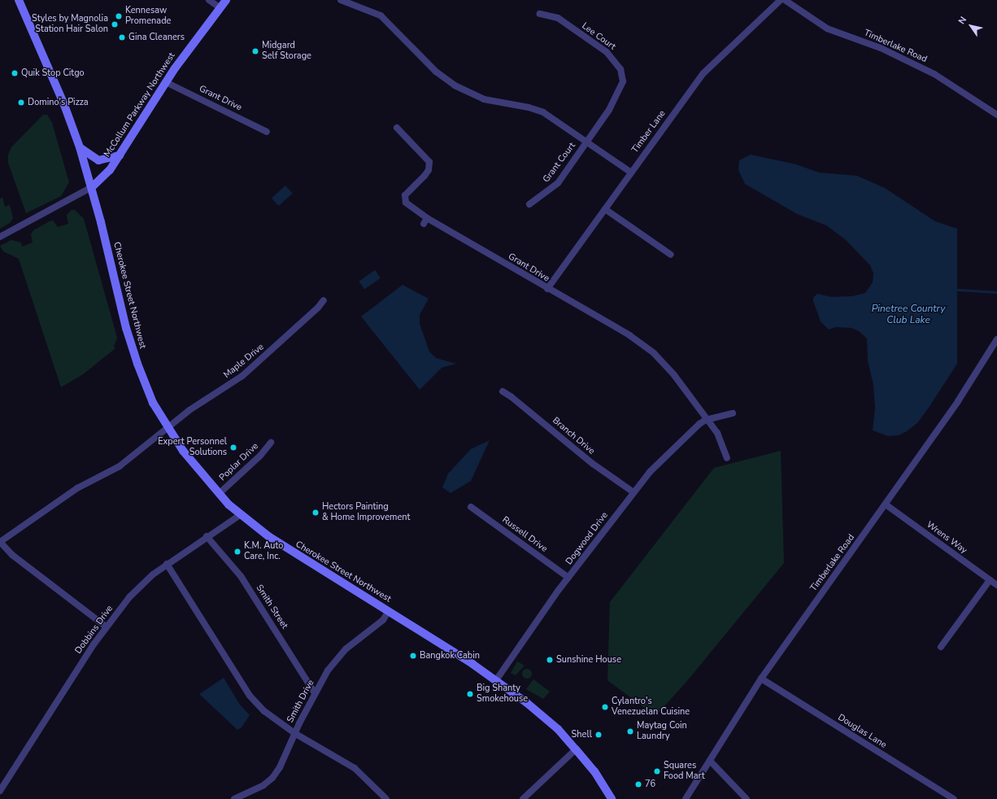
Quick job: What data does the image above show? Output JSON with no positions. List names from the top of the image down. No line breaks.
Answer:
{"streets":{"main road":["McCollum Parkway Northwest","Cherokee Street Northwest"],"street":["Lee Court","Timberlake Road","Grant Drive","Timber Lane","Grant Court","Maple Drive","Branch Drive","Poplar Drive","Russell Drive","Wrens Way","Dogwood Drive","Smith Street","Dobbins Drive","Smith Drive","Douglas Lane"]},"crossings":[["Lee Court","Grant Court"],["Timberlake Road","Wrens Way"],["Timberlake Road","Douglas Lane"],["Grant Drive","McCollum Parkway Northwest"],["Grant Drive","Timber Lane"],["Grant Drive","Dogwood Drive"],["McCollum Parkway Northwest","Cherokee Street Northwest"],["Cherokee Street Northwest","Maple Drive"],["Cherokee Street Northwest","Poplar Drive"],["Cherokee Street Northwest","Dogwood Drive"],["Cherokee Street Northwest","Dobbins Drive"],["Cherokee Street Northwest","Smith Drive"],["Branch Drive","Dogwood Drive"],["Russell Drive","Dogwood Drive"],["Smith Street","Dobbins Drive"],["Smith Street","Smith Drive"]],"water":["Pinetree Country Club Lake"],"places":["Kennesaw Promenade","Styles by Magnolia Station Hair Salon","Gina Cleaners","Midgard Self Storage","Quik Stop Citgo","Domino's Pizza","Expert Personnel Solutions","Hectors Painting & Home Improvement","K.M. Auto Care, Inc.","Bangkok Cabin","Sunshine House","Big Shanty Smokehouse","Cylantro's Venezuelan Cuisine","Maytag Coin Laundry","Shell","Squares Food Mart","76"],"north":"top left"}
